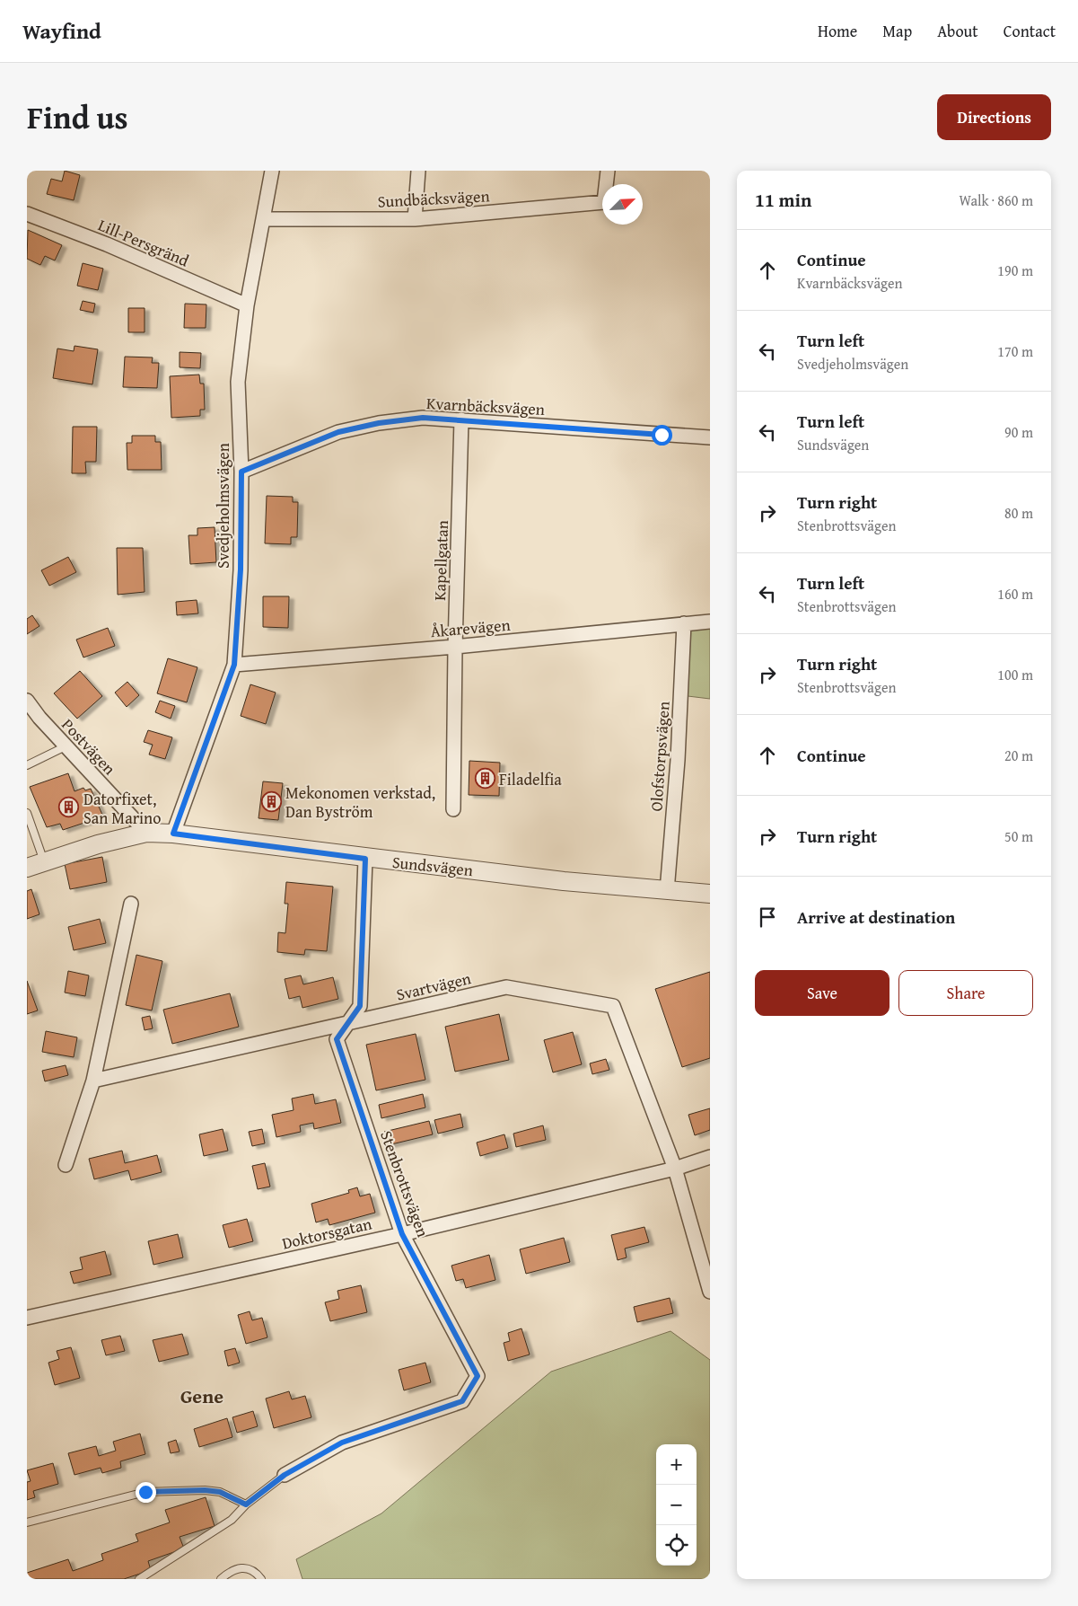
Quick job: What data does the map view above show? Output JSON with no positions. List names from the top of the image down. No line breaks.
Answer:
{"streets":{"street":["Sundbäcksvägen","Lill-Persgränd","Kvarnbäcksvägen","Svedjeholmsvägen","Kapellgatan","Åkarevägen","Postvägen","Olofstorpsvägen","Sundsvägen","Svartvägen","Stenbrottsvägen","Doktorsgatan"]},"crossings":[["Sundbäcksvägen","Svedjeholmsvägen"],["Lill-Persgränd","Svedjeholmsvägen"],["Kvarnbäcksvägen","Svedjeholmsvägen"],["Kvarnbäcksvägen","Kapellgatan"],["Svedjeholmsvägen","Åkarevägen"],["Svedjeholmsvägen","Sundsvägen"],["Kapellgatan","Åkarevägen"],["Åkarevägen","Olofstorpsvägen"],["Postvägen","Sundsvägen"],["Olofstorpsvägen","Sundsvägen"],["Sundsvägen","Stenbrottsvägen"],["Svartvägen","Stenbrottsvägen"],["Svartvägen","Doktorsgatan"],["Stenbrottsvägen","Doktorsgatan"]],"districts":["Gene"],"places":{"building":["Filadelfia","Mekonomen verkstad, Dan Byström","Datorfixet, San Marino"]},"north":"top right","page":{"header":"Wayfind","nav":["Home","Map","About","Contact"],"title":"Find us","buttons":["Directions",["Save","Share"]],"heading":["11 min","Walk · 860 m"],"list":[["Continue","Kvarnbäcksvägen","190 m"],["Turn left","Svedjeholmsvägen","170 m"],["Turn left","Sundsvägen","90 m"],["Turn right","Stenbrottsvägen","80 m"],["Turn left","Stenbrottsvägen","160 m"],["Turn right","Stenbrottsvägen","100 m"],["Continue","20 m"],["Turn right","50 m"],"Arrive at destination"],"map_buttons":["+","−"]}}
